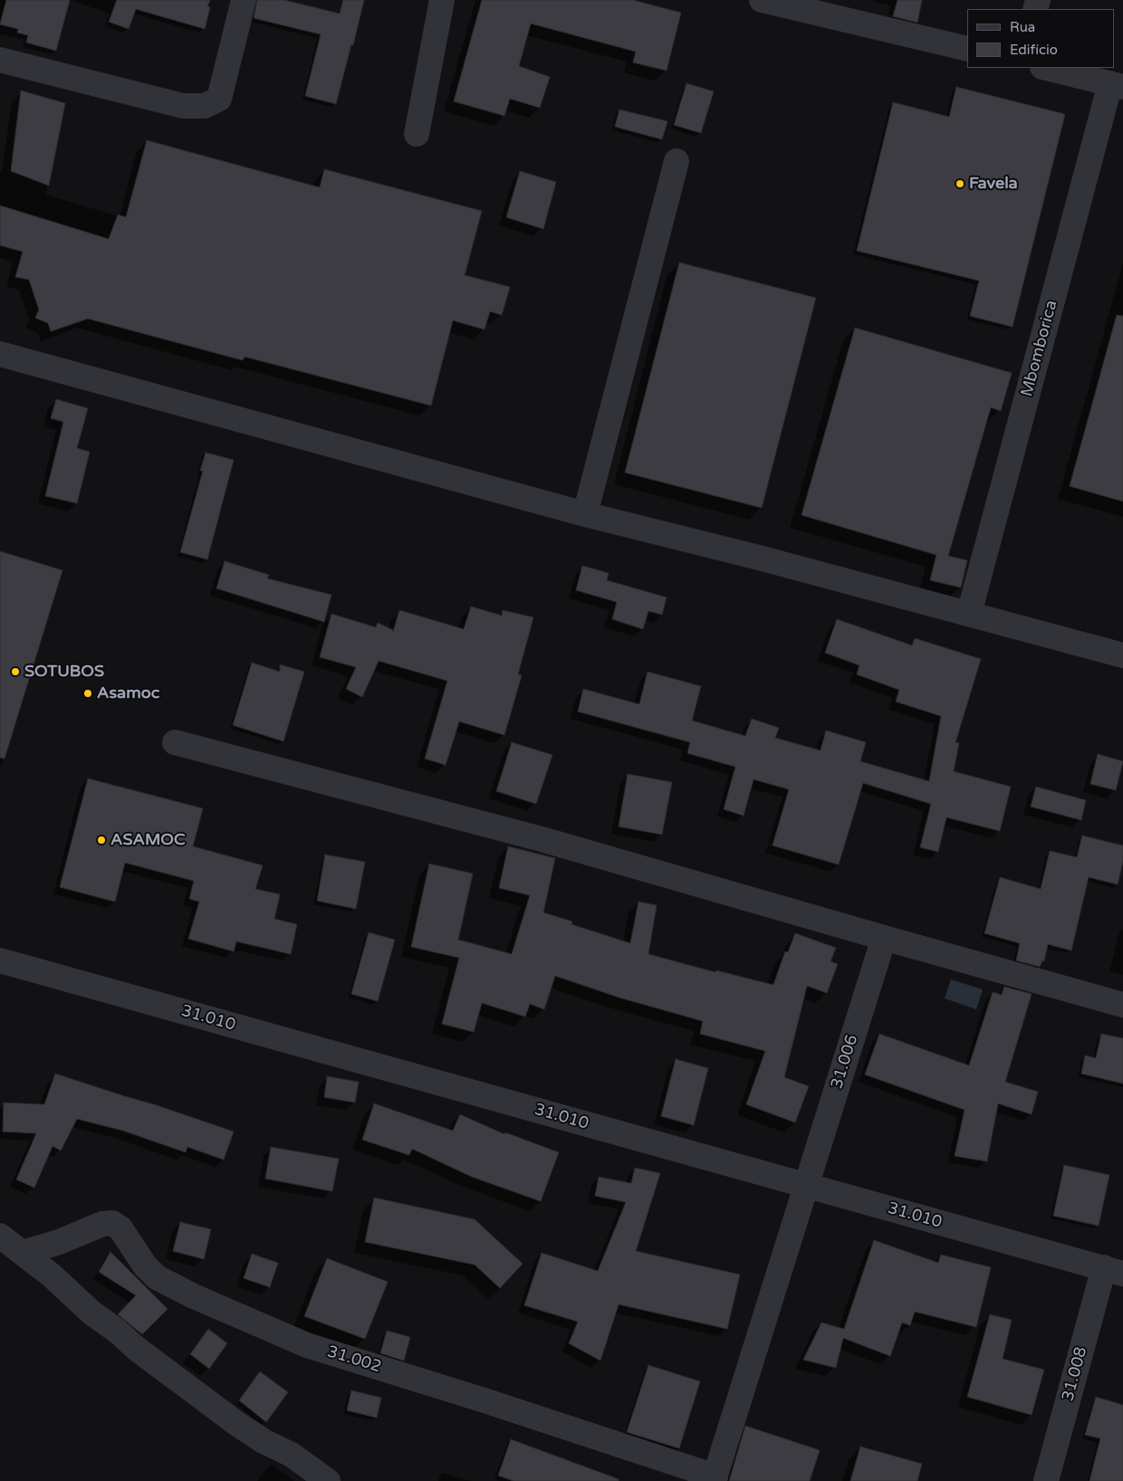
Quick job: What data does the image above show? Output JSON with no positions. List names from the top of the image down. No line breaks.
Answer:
{"streets":{"street":["Mbomborica","31.010","31.006","31.002","31.008"]},"crossings":[["31.010","31.006"],["31.010","31.008"],["31.006","31.002"]],"places":["Favela","SOTUBOS","Asamoc","ASAMOC"],"legend":["Rua","Edifício"]}
